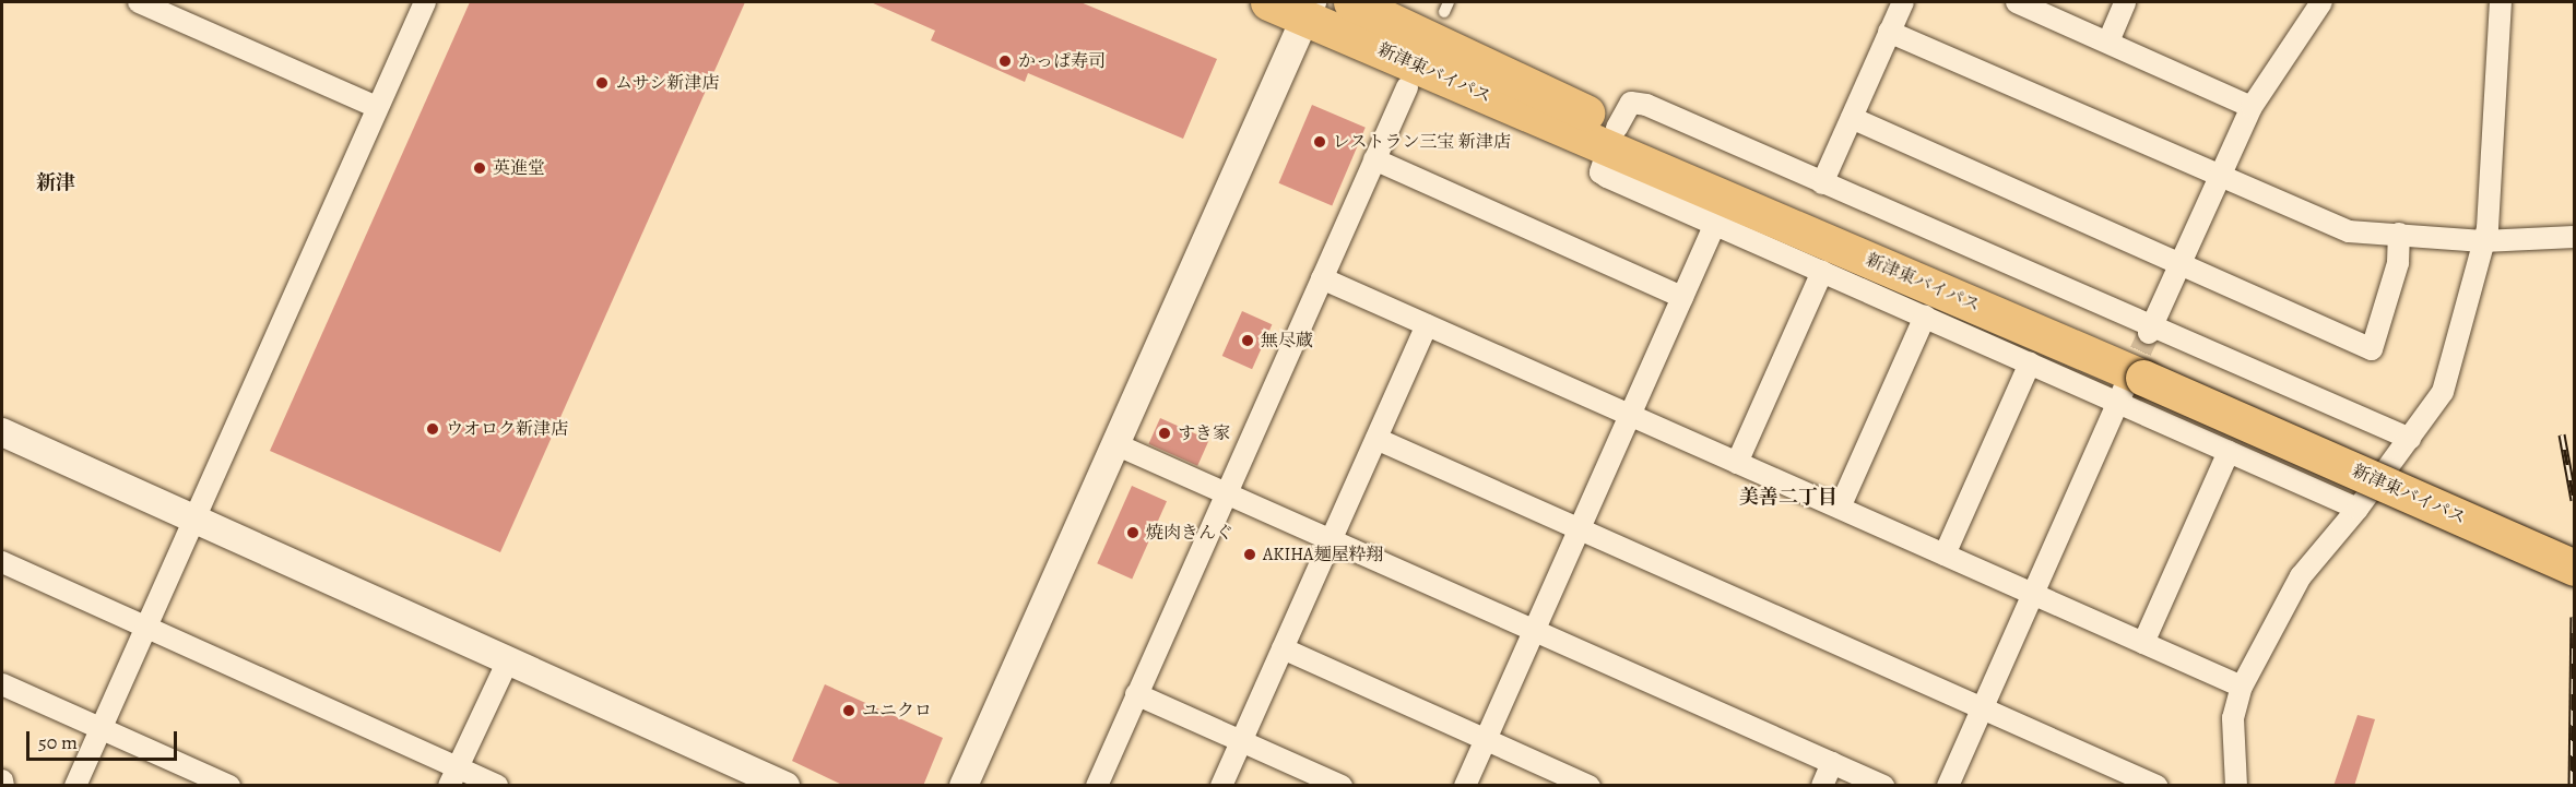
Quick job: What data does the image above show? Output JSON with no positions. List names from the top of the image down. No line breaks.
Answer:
{"streets":{"highway":["新津東バイパス"]},"districts":["新津","美善二丁目"],"places":["かっぱ寿司","ムサシ新津店","レストラン三宝 新津店","英進堂","無尽蔵","ウオロク新津店","すき家","焼肉きんぐ","AKIHA麺屋粋翔","ユニクロ"],"scale_bar":"50 m"}
